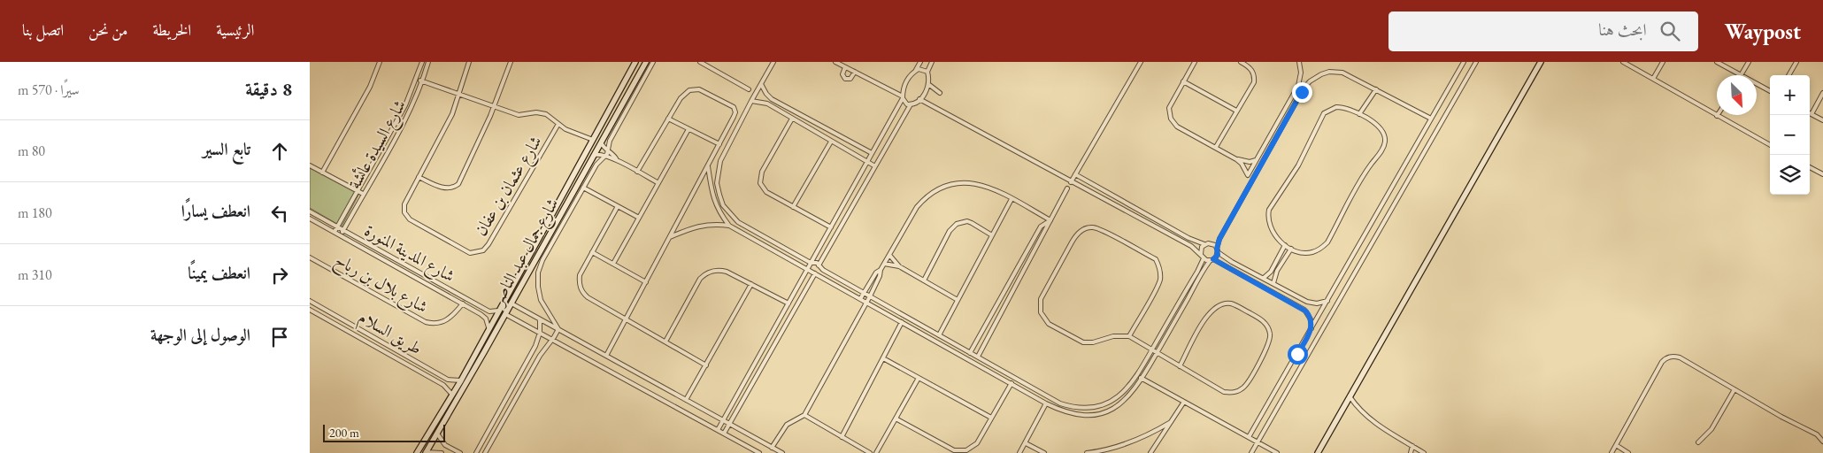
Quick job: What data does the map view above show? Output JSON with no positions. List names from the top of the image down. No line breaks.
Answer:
{"streets":{"main road":["شارع جمال عبد الناصر"],"street":["شارع السيدة عائشة","شارع عثمان بن عفان","شارع المدينة المنورة","شارع بلال بن رباح","طريق السلام"]},"crossings":[["شارع السيدة عائشة","شارع عثمان بن عفان"],["شارع السيدة عائشة","شارع المدينة المنورة"],["شارع عثمان بن عفان","شارع جمال عبد الناصر"],["شارع جمال عبد الناصر","شارع المدينة المنورة"],["شارع جمال عبد الناصر","طريق السلام"],["شارع المدينة المنورة","شارع بلال بن رباح"]],"scale_bar":"200 m","north":"bottom right","page":{"header":"Waypost","search":"ابحث هنا","nav":["الرئيسية","الخريطة","من نحن","اتصل بنا"],"heading":["8 دقيقة","سيرًا · 570 m"],"map_buttons":["+","−"],"list":[["تابع السير","80 m"],["انعطف يسارًا","180 m"],["انعطف يمينًا","310 m"],"الوصول إلى الوجهة"],"scale":"200 m"}}
